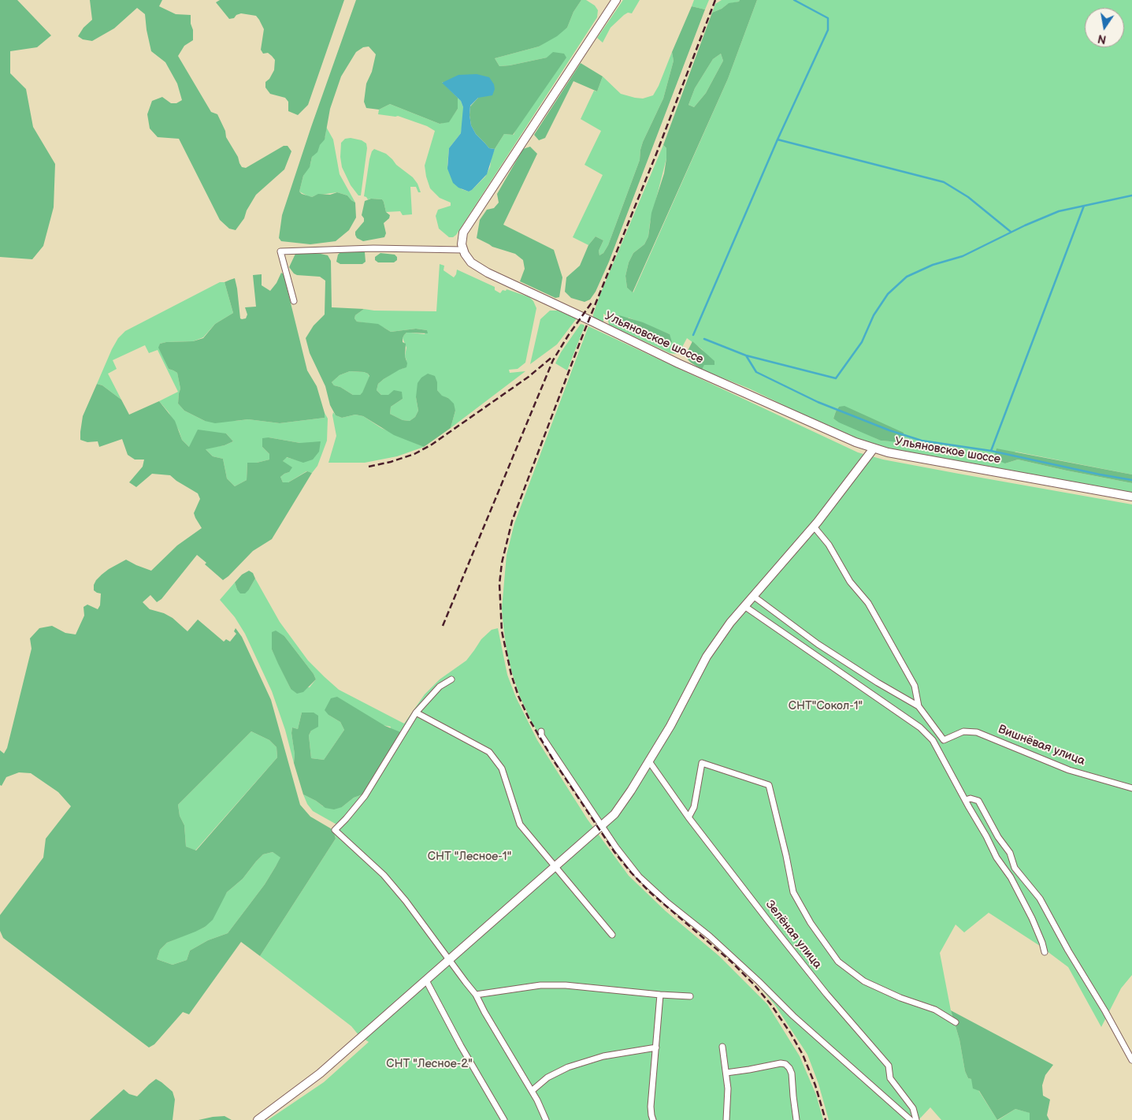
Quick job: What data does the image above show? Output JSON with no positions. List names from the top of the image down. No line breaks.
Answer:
{"streets":{"main road":["Ульяновское шоссе"],"street":["Вишнёвая улица","Зелёная улица"]},"parks":["СНТ\"Сокол-1\"","СНТ \"Лесное-1\"","СНТ \"Лесное-2\""],"north":"bottom"}
